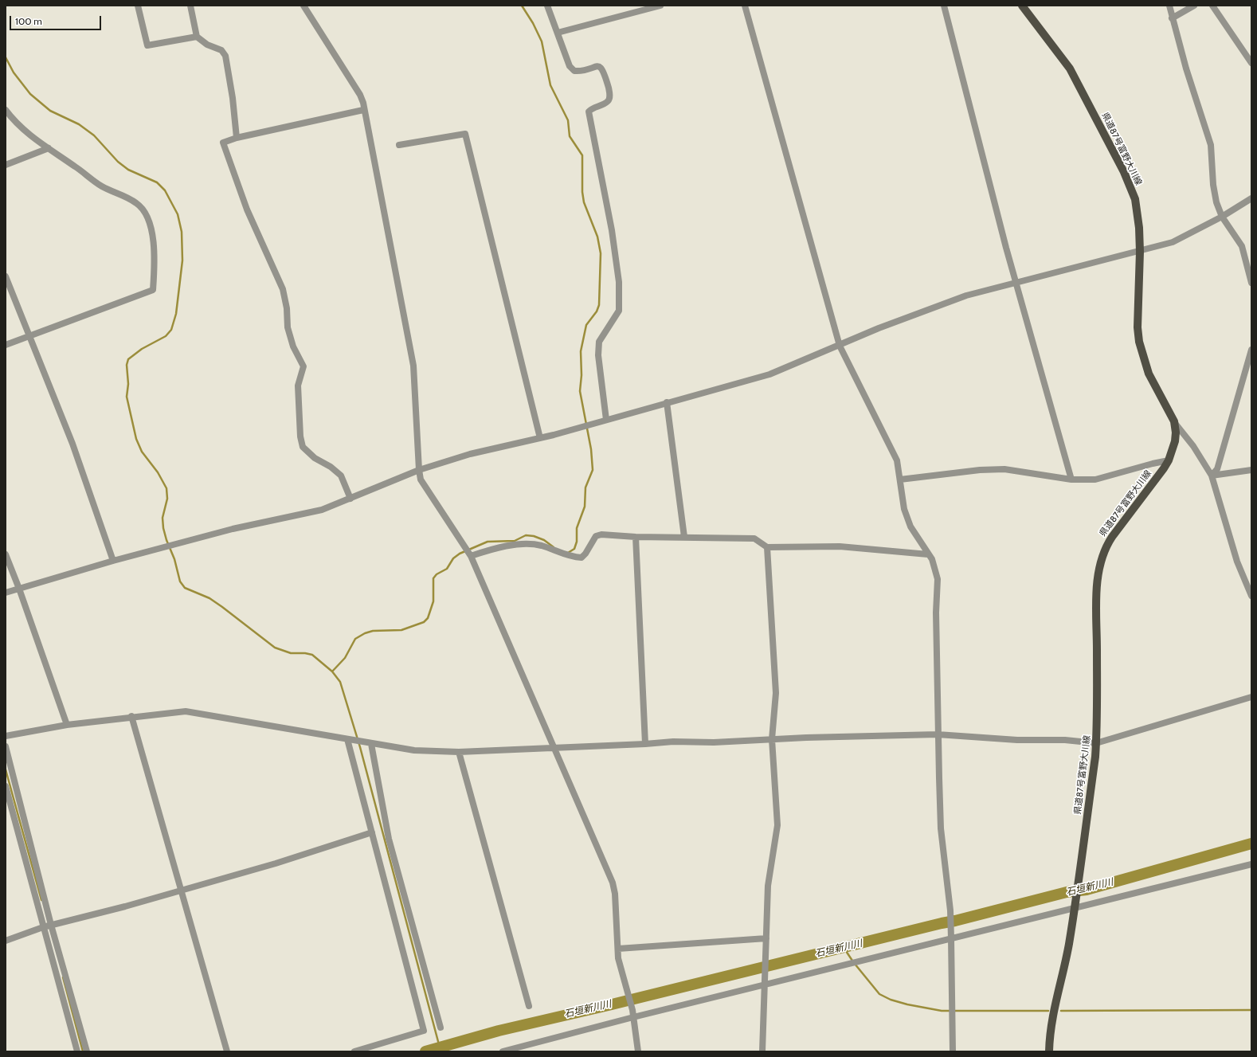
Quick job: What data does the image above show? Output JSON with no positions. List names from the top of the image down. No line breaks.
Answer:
{"streets":{"main road":["県道87号富野大川線"]},"water":["石垣新川川"],"scale_bar":"100 m"}
